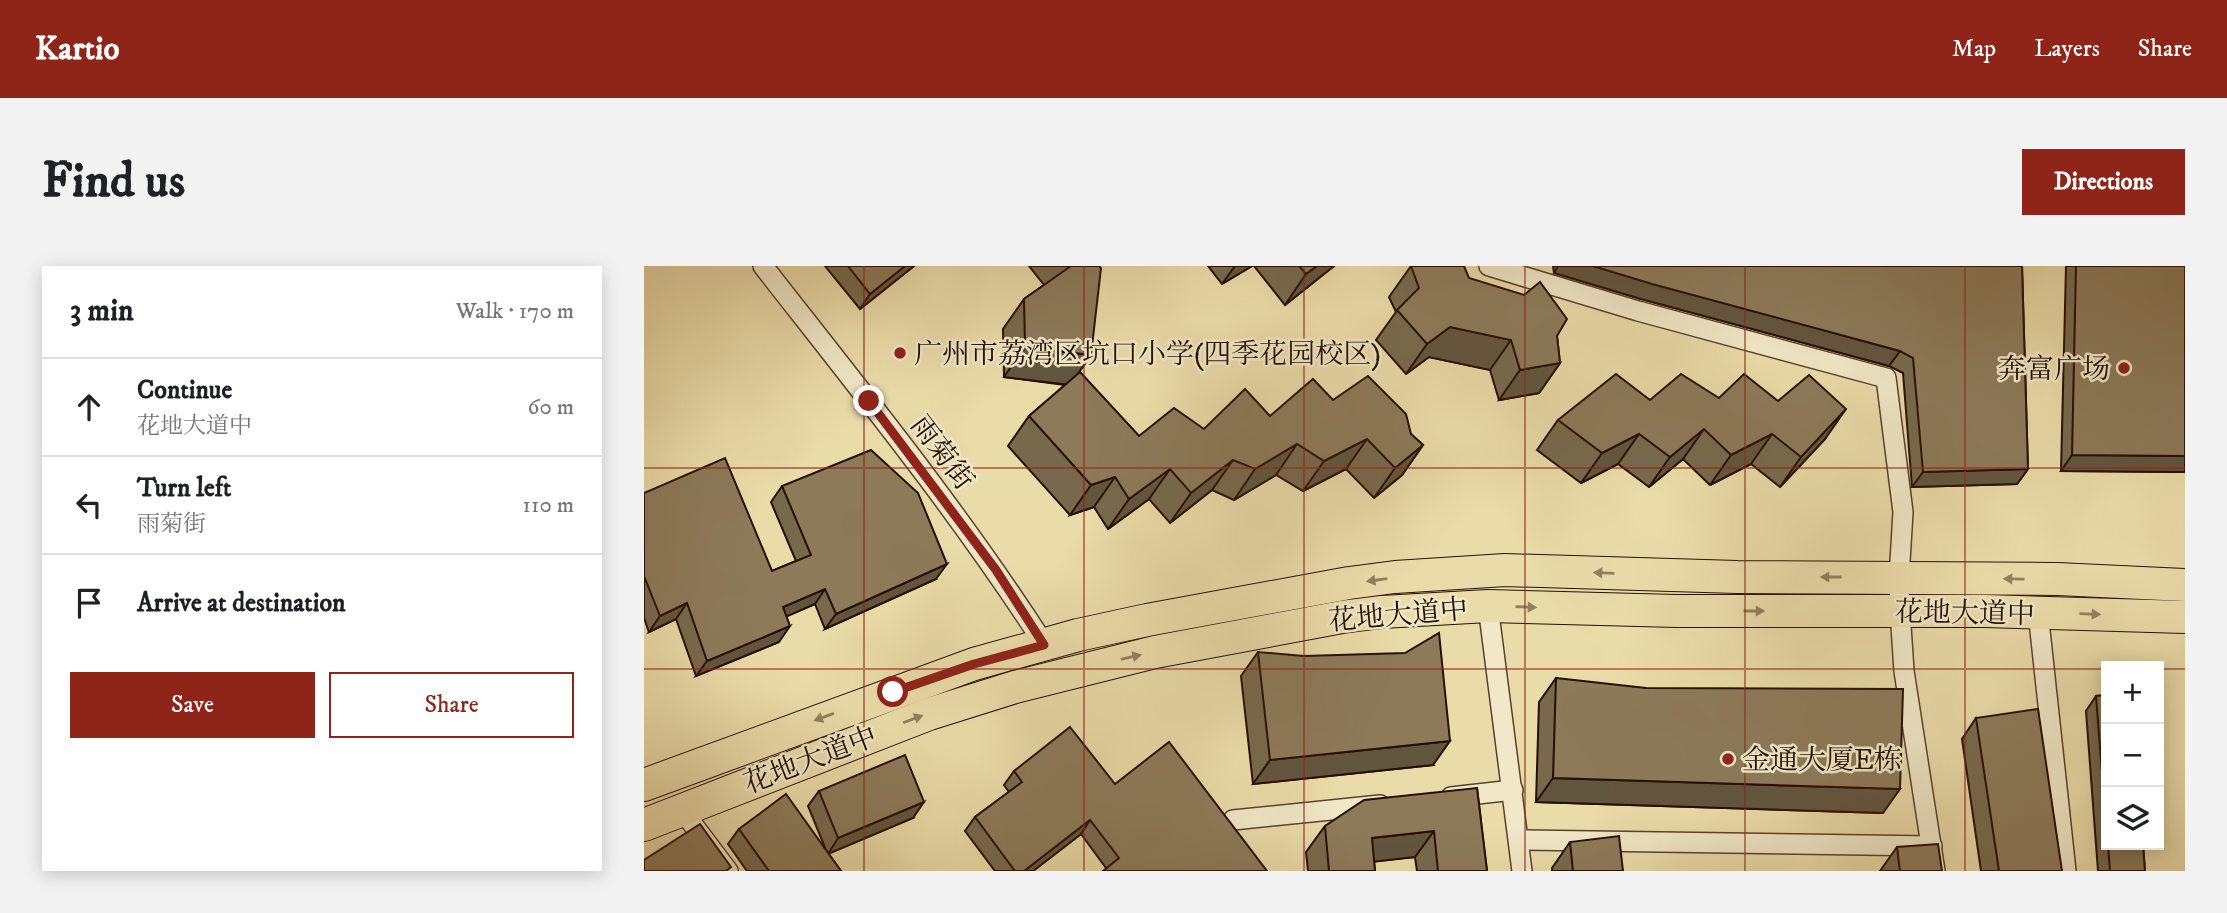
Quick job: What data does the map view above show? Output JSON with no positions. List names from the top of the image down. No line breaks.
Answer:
{"streets":{"main road":["花地大道中"],"street":["雨菊街"]},"crossings":[["雨菊街","花地大道中"]],"places":["广州市荔湾区坑口小学(四季花园校区)","奔富广场","金通大厦E栋"],"page":{"header":"Kartio","nav":["Map","Layers","Share"],"buttons":["Directions",["Save","Share"]],"title":"Find us","heading":["3 min","Walk · 170 m"],"list":[["Continue","花地大道中","60 m"],["Turn left","雨菊街","110 m"],"Arrive at destination"],"map_buttons":["+","−"]}}
